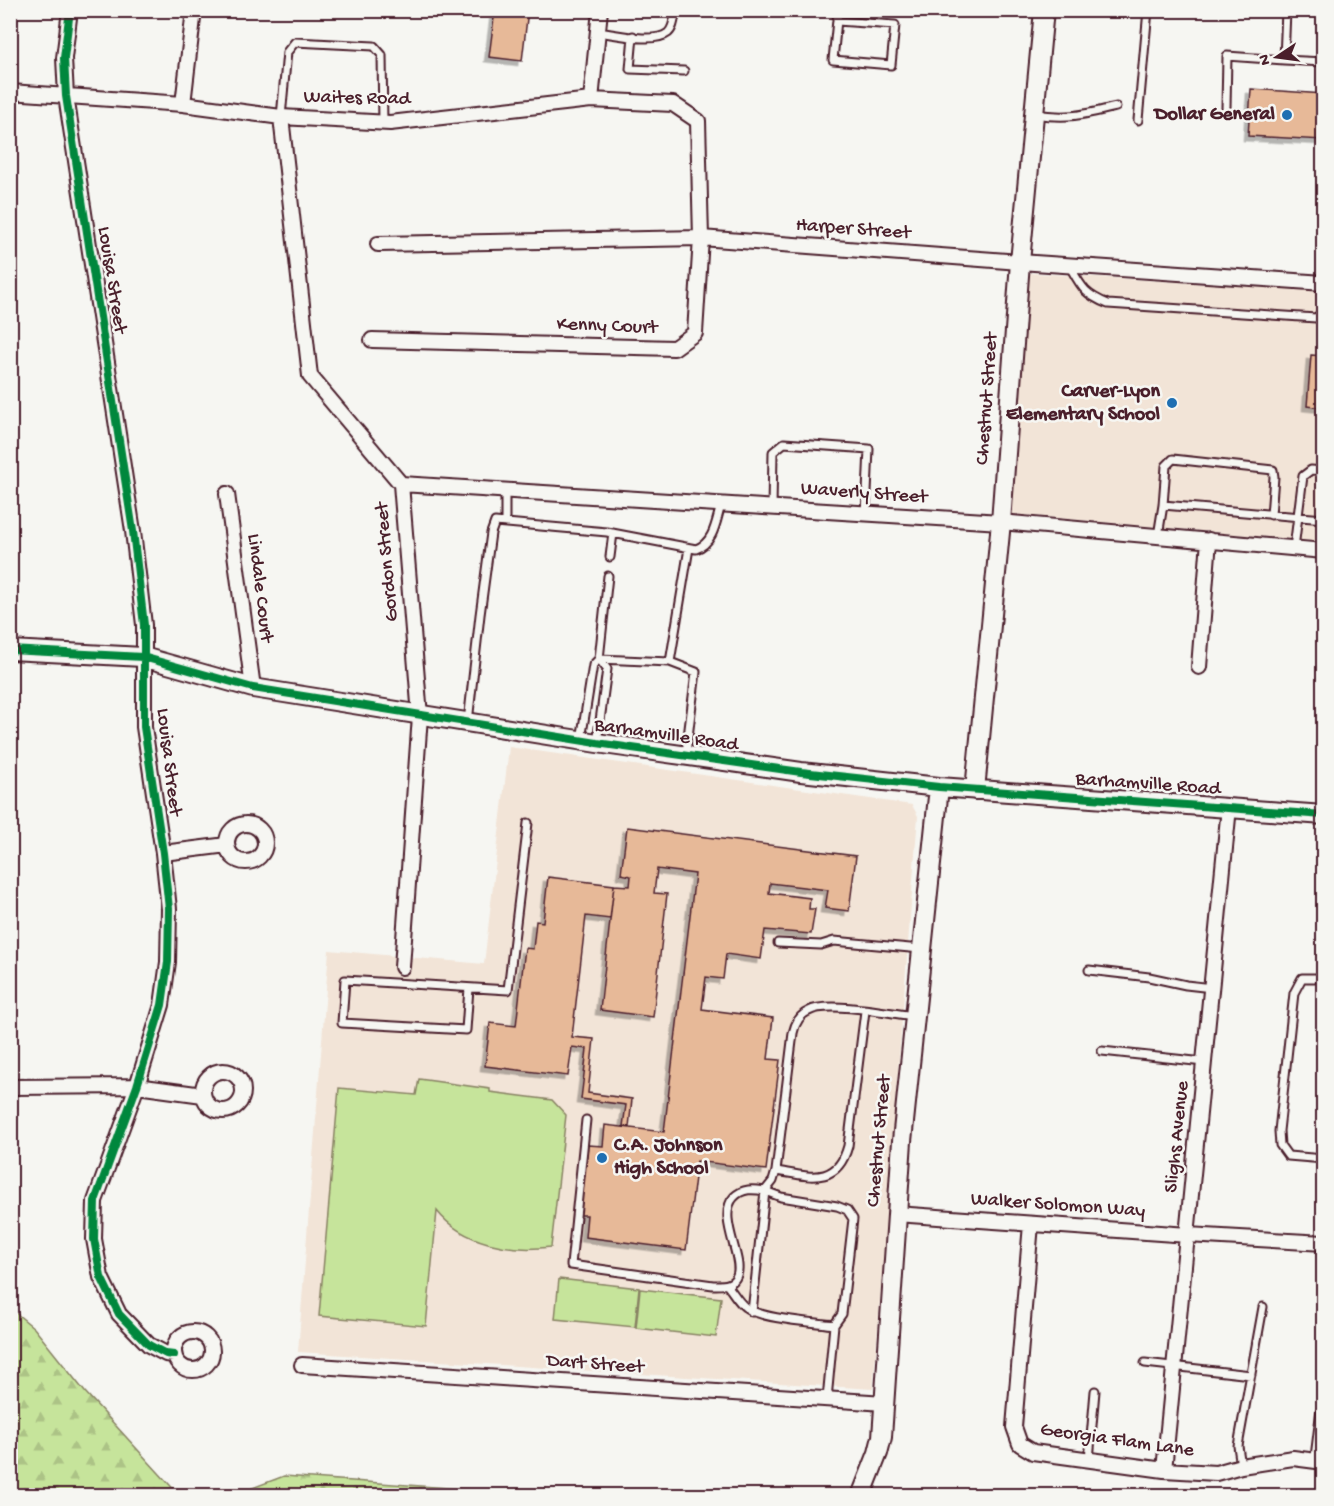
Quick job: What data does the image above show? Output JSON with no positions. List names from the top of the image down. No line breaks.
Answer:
{"streets":{"street":["Waites Road","Harper Street","Louisa Street","Kenny Court","Chestnut Street","Waverly Street","Gordon Street","Lindale Court","Barhamville Road","Slighs Avenue","Walker Solomon Way","Dart Street","Georgia Flam Lane"]},"crossings":[["Waites Road","Louisa Street"],["Waites Road","Kenny Court"],["Waites Road","Gordon Street"],["Harper Street","Kenny Court"],["Harper Street","Chestnut Street"],["Louisa Street","Barhamville Road"],["Chestnut Street","Waverly Street"],["Chestnut Street","Barhamville Road"],["Chestnut Street","Walker Solomon Way"],["Chestnut Street","Dart Street"],["Waverly Street","Gordon Street"],["Gordon Street","Barhamville Road"],["Lindale Court","Barhamville Road"],["Barhamville Road","Slighs Avenue"],["Slighs Avenue","Walker Solomon Way"],["Slighs Avenue","Georgia Flam Lane"],["Walker Solomon Way","Georgia Flam Lane"]],"places":["Dollar General","Carver-Lyon Elementary School","C.A. Johnson High School"],"north":"left"}
